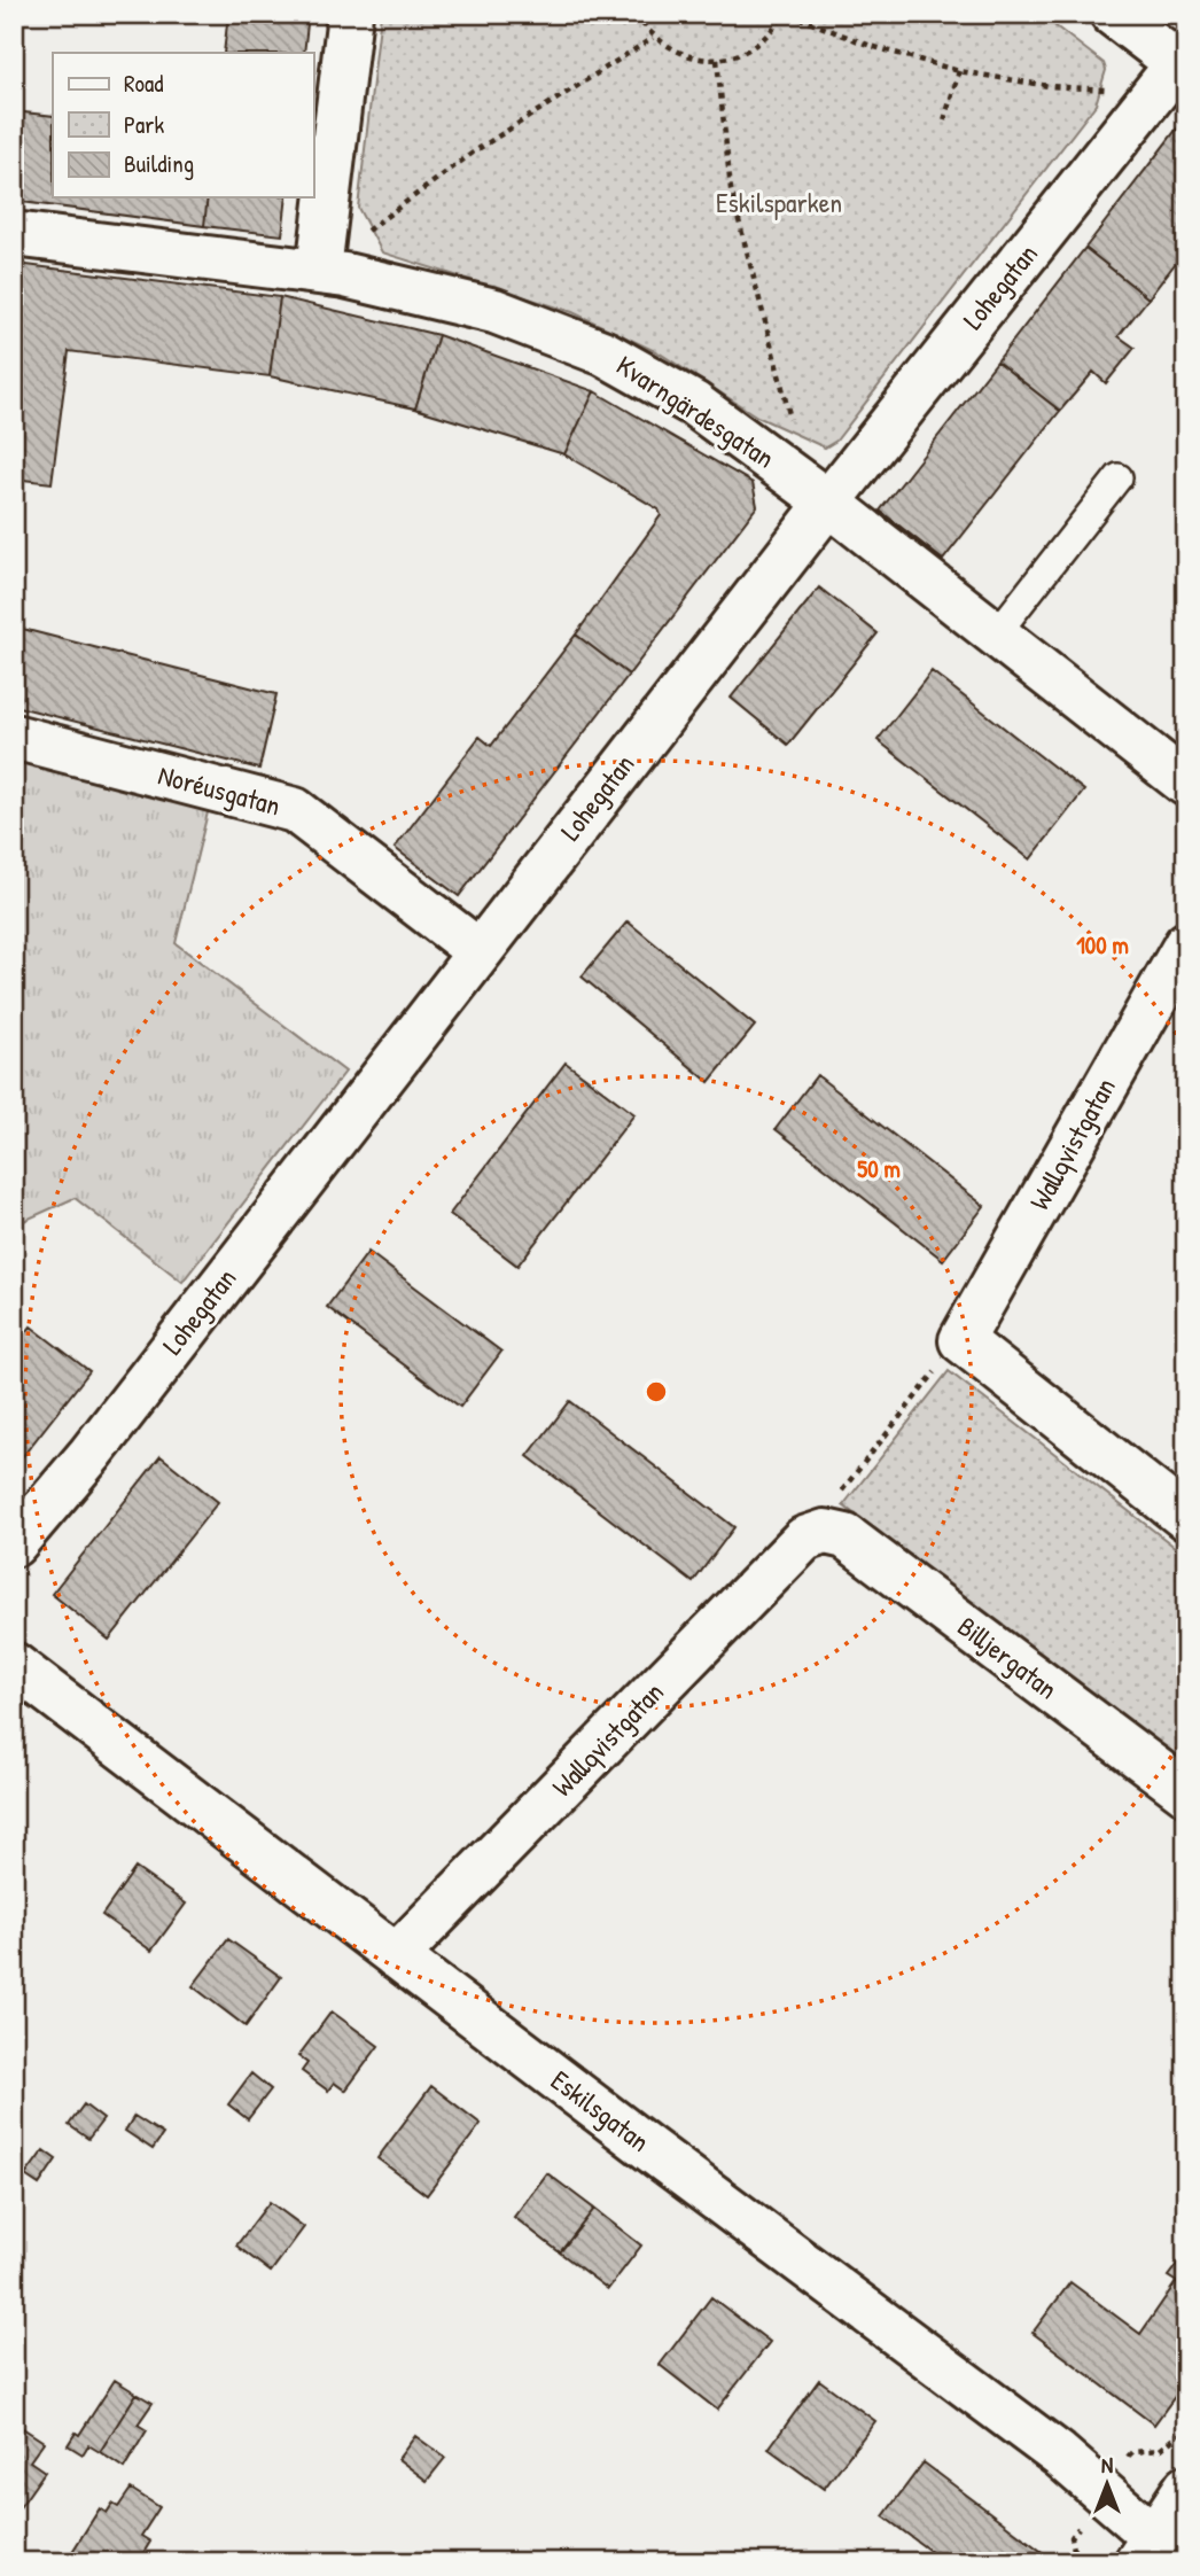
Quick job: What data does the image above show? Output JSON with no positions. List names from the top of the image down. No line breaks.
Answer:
{"streets":{"street":["Lohegatan","Kvarngärdesgatan","Noréusgatan","Wallqvistgatan","Billjergatan","Eskilsgatan"]},"crossings":[["Lohegatan","Kvarngärdesgatan"],["Lohegatan","Noréusgatan"],["Wallqvistgatan","Billjergatan"],["Wallqvistgatan","Eskilsgatan"]],"parks":["Eskilsparken"],"legend":["Road","Park","Building"],"north":"top","rings":["100 m","50 m"]}
